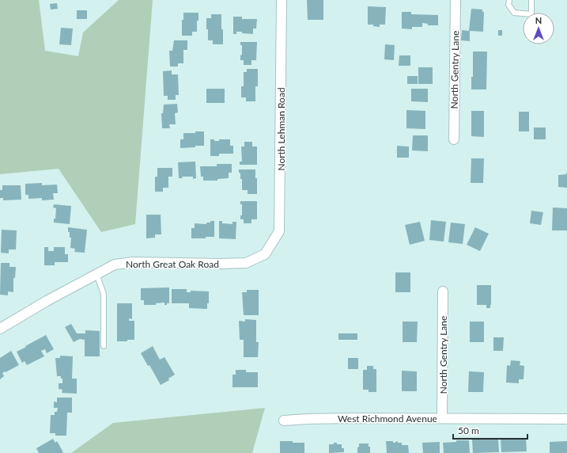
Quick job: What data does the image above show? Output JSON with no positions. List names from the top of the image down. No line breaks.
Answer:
{"streets":{"street":["North Gentry Lane","North Lehman Road","North Great Oak Road","West Richmond Avenue"]},"crossings":[["North Gentry Lane","West Richmond Avenue"],["North Lehman Road","North Great Oak Road"]],"scale_bar":"50 m","north":"top"}
